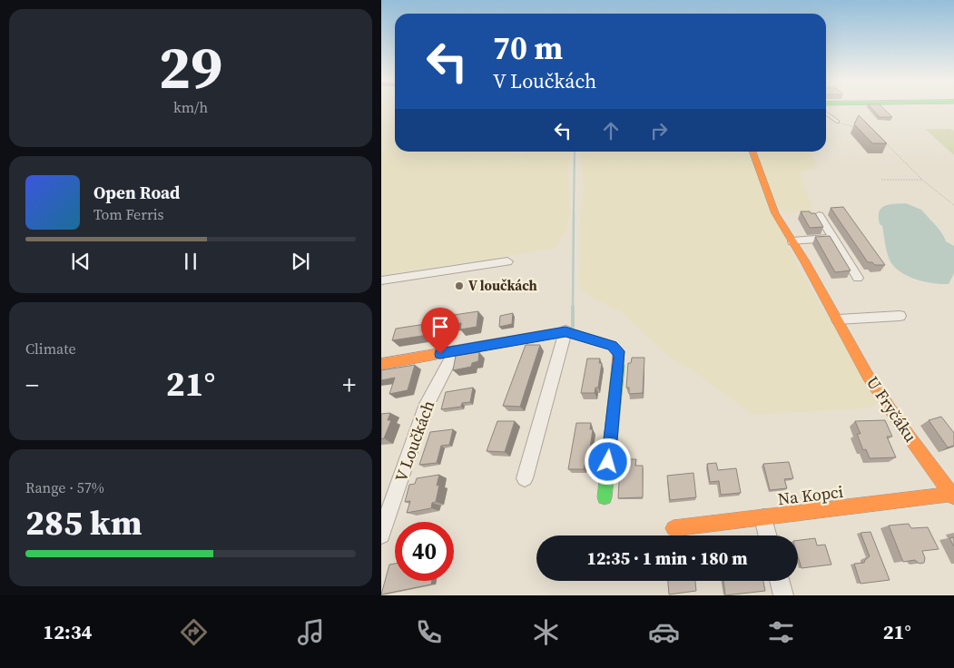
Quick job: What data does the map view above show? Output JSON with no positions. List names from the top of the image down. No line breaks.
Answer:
{"streets":{"street":["U Fryčáku","V Loučkách","Na Kopci"]},"crossings":[["U Fryčáku","Na Kopci"]],"places":["V loučkách"],"page":{"tile":[["29","km/h"],"Climate",["Range · 57%","285 km"]],"turn":["70 m","V Loučkách"],"song":["Open Road","Tom Ferris"],"heat":["−","21°","+"],"limit":"40","trip":"12:35 · 1 min · 180 m","tabs":["12:34","21°"]}}
